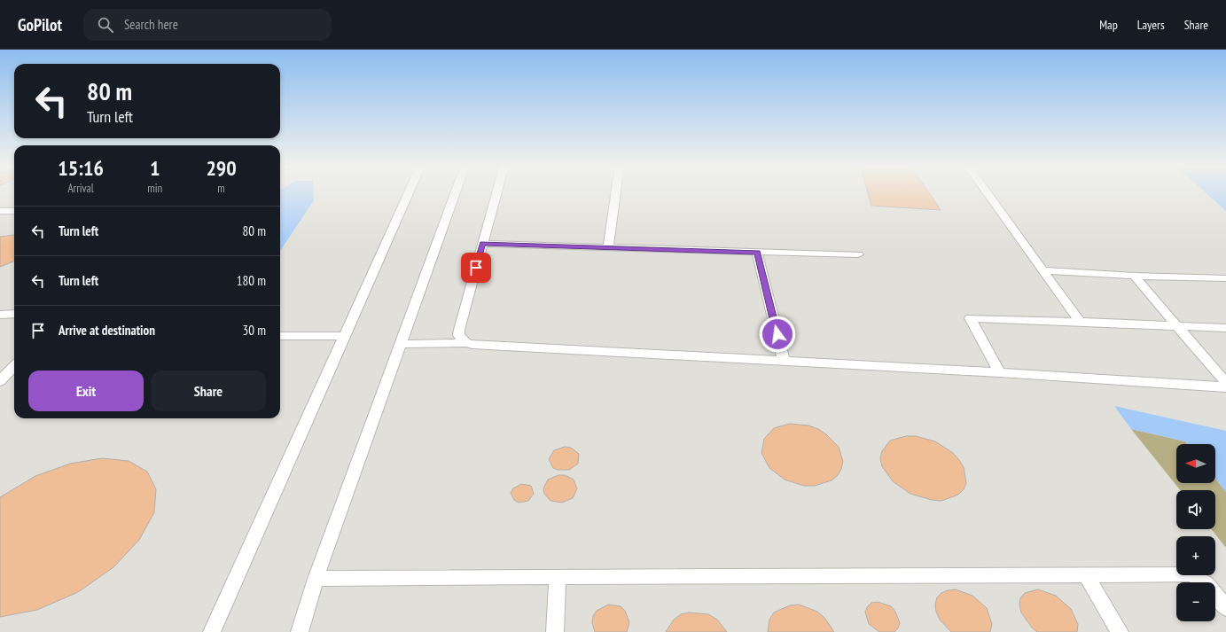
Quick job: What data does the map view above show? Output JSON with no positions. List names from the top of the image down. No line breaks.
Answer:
{"north":"left","page":{"header":"GoPilot","search":"Search here","nav":["Map","Layers","Share"],"turn":["80 m","Turn left"],"eta":["15:16","Arrival","1","min","290","m"],"list":[{"name":"Turn left","value":"80 m"},{"name":"Turn left","value":"180 m"},{"name":"Arrive at destination","value":"30 m"}],"buttons":["Exit","Share"],"map_buttons":["+","−"]}}
